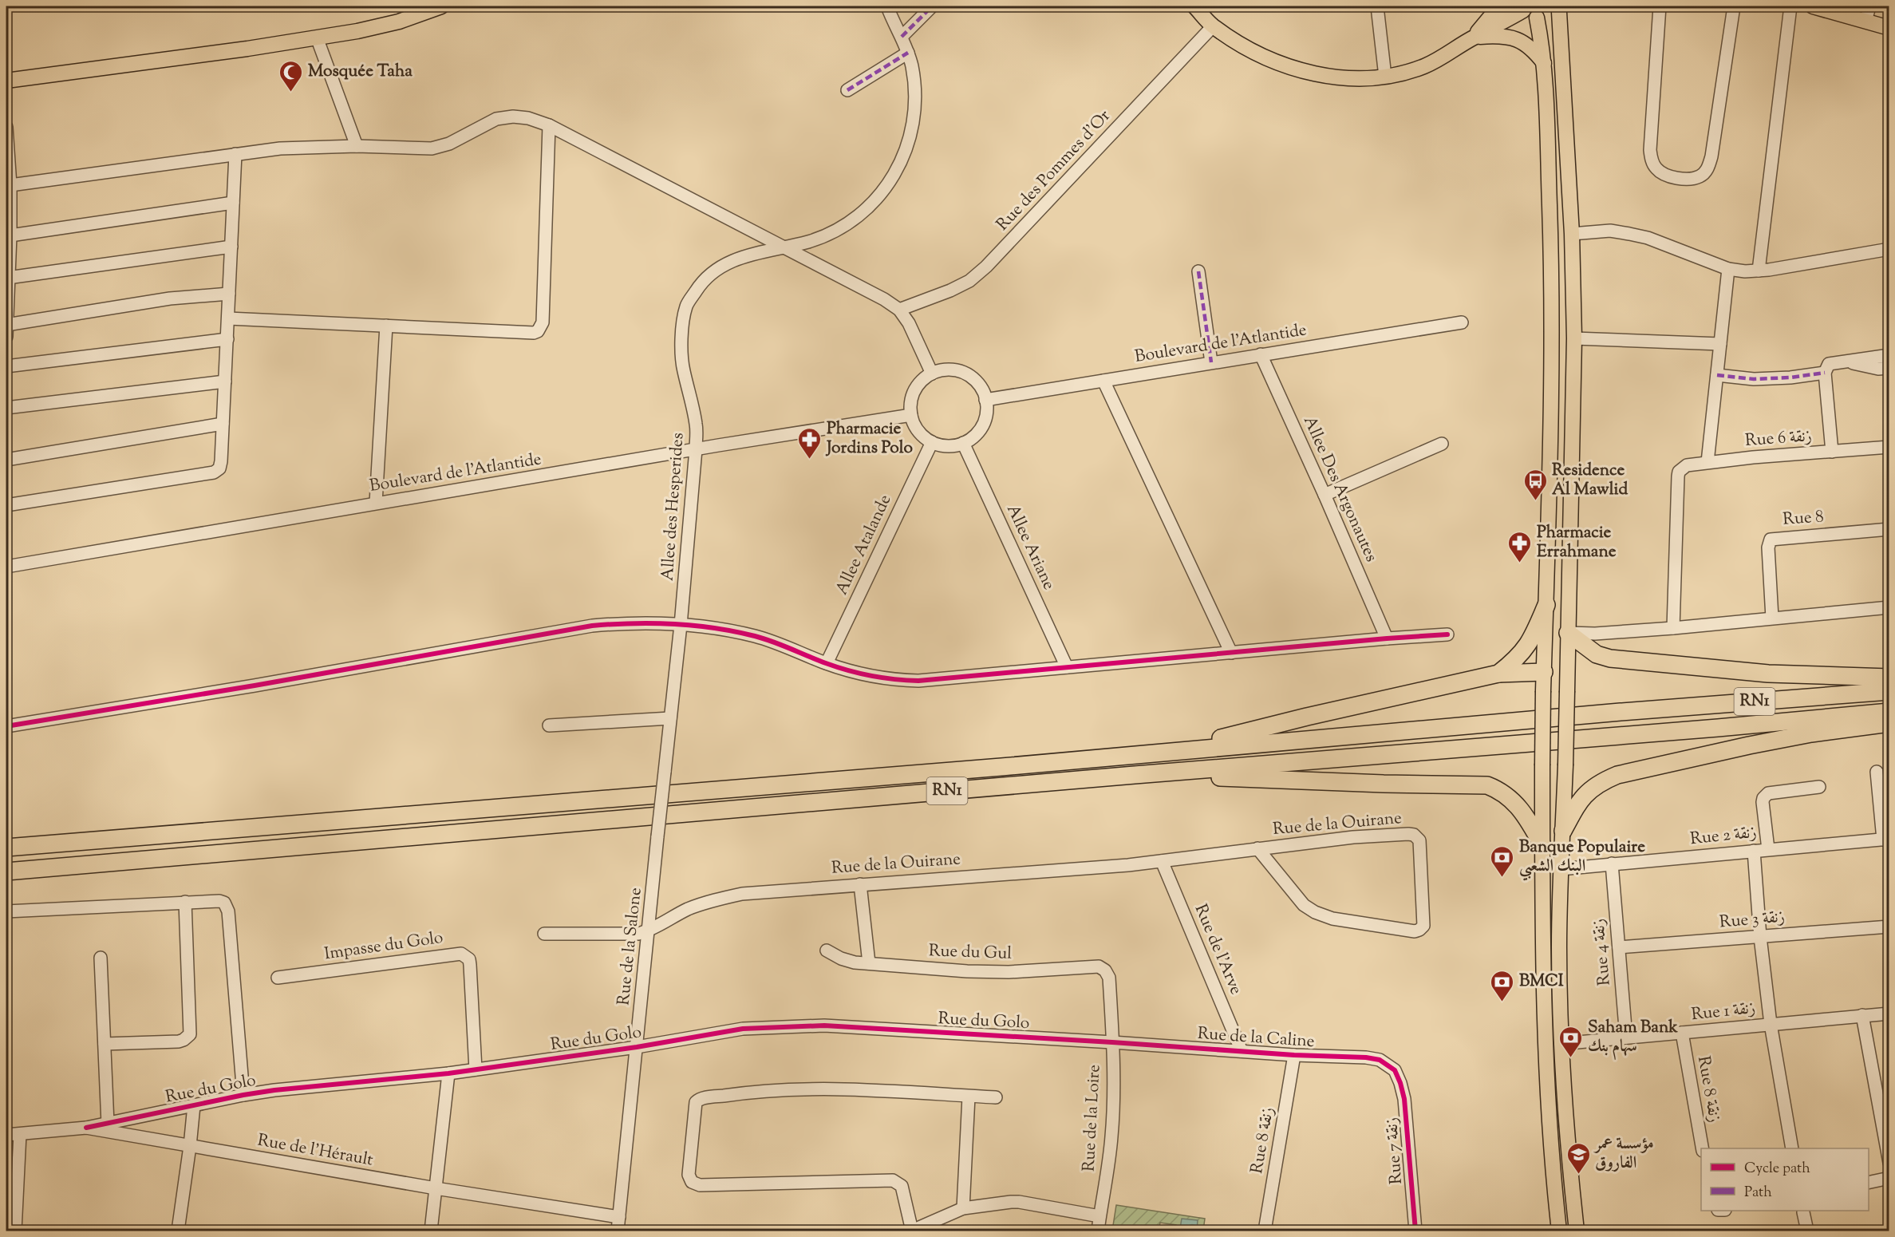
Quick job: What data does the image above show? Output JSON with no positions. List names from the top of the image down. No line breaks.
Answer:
{"streets":{"highway":["RN1"],"street":["Rue des Pommes d'Or","Boulevard de l'Atlantide","Rue 6 زنقة","Allee Des Argonautes","Allee des Hesperides","Rue 8","Allee Atalande","Allee Ariane","Rue de la Ouirane","Rue 2 زنقة","Rue 3 زنقة","Impasse du Golo","Rue de la Salone","Rue de l'Arve","Rue 4 زنقة","Rue du Gul","Rue 1 زنقة","Rue du Golo","Rue de la Caline","Rue 8 زنقة","Rue de la Loire","Rue de l'Hérault","Rue 7 زنقة"]},"crossings":[["Boulevard de l'Atlantide","Allee Des Argonautes"],["Boulevard de l'Atlantide","Allee des Hesperides"],["Boulevard de l'Atlantide","Allee Atalande"],["Boulevard de l'Atlantide","Allee Ariane"],["Allee des Hesperides","Rue de la Salone"],["Allee Atalande","Allee Ariane"],["Rue de la Ouirane","Rue de la Salone"],["Rue de la Ouirane","Rue de l'Arve"],["Rue 2 زنقة","Rue 4 زنقة"],["Rue 3 زنقة","Rue 4 زنقة"],["Impasse du Golo","Rue du Golo"],["Rue de la Salone","Rue du Golo"],["Rue de la Salone","Rue de l'Hérault"],["Rue de l'Arve","Rue de la Caline"],["Rue 4 زنقة","Rue 1 زنقة"],["Rue du Gul","Rue de la Loire"],["Rue 1 زنقة","Rue 8 زنقة"],["Rue du Golo","Rue de la Caline"],["Rue du Golo","Rue de la Loire"],["Rue du Golo","Rue de l'Hérault"],["Rue de la Caline","Rue 8 زنقة"],["Rue de la Caline","Rue de la Loire"],["Rue de la Caline","Rue 7 زنقة"]],"places":{"mosque":["Mosquée Taha"],"pharmacy":["Pharmacie Jordins Polo","Pharmacie Errahmane"],"bus stop":["Residence Al Mawlid"],"bank":["Banque Populaire البنك الشعبي","BMCI","Saham Bank سهام بنك"],"school or university":["مؤسسة عمر الفاروق"]},"legend":["Cycle path","Path"]}
